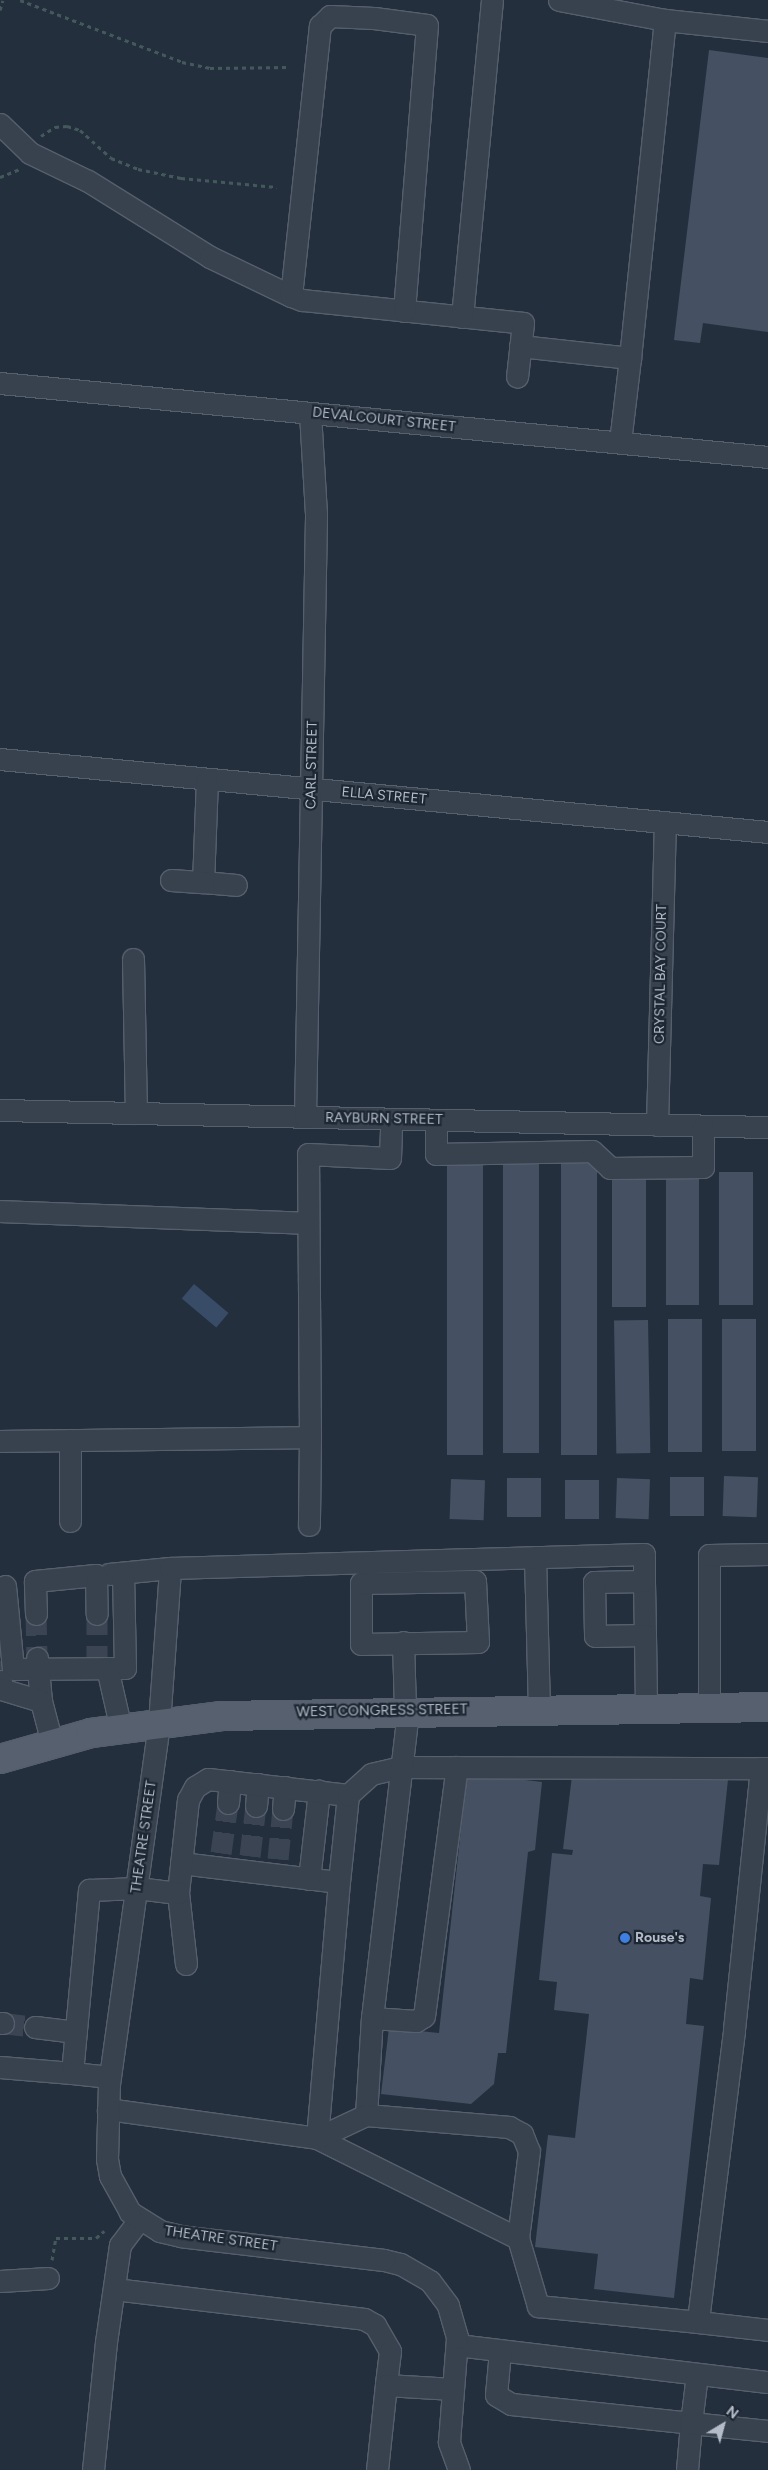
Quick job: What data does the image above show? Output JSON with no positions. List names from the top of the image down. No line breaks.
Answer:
{"streets":{"main road":["WEST CONGRESS STREET"],"street":["DEVALCOURT STREET","CARL STREET","ELLA STREET","CRYSTAL BAY COURT","RAYBURN STREET","THEATRE STREET"]},"crossings":[["DEVALCOURT STREET","CARL STREET"],["CARL STREET","ELLA STREET"],["CARL STREET","RAYBURN STREET"],["ELLA STREET","CRYSTAL BAY COURT"],["CRYSTAL BAY COURT","RAYBURN STREET"],["WEST CONGRESS STREET","THEATRE STREET"]],"places":["Rouse's"],"north":"top right"}
